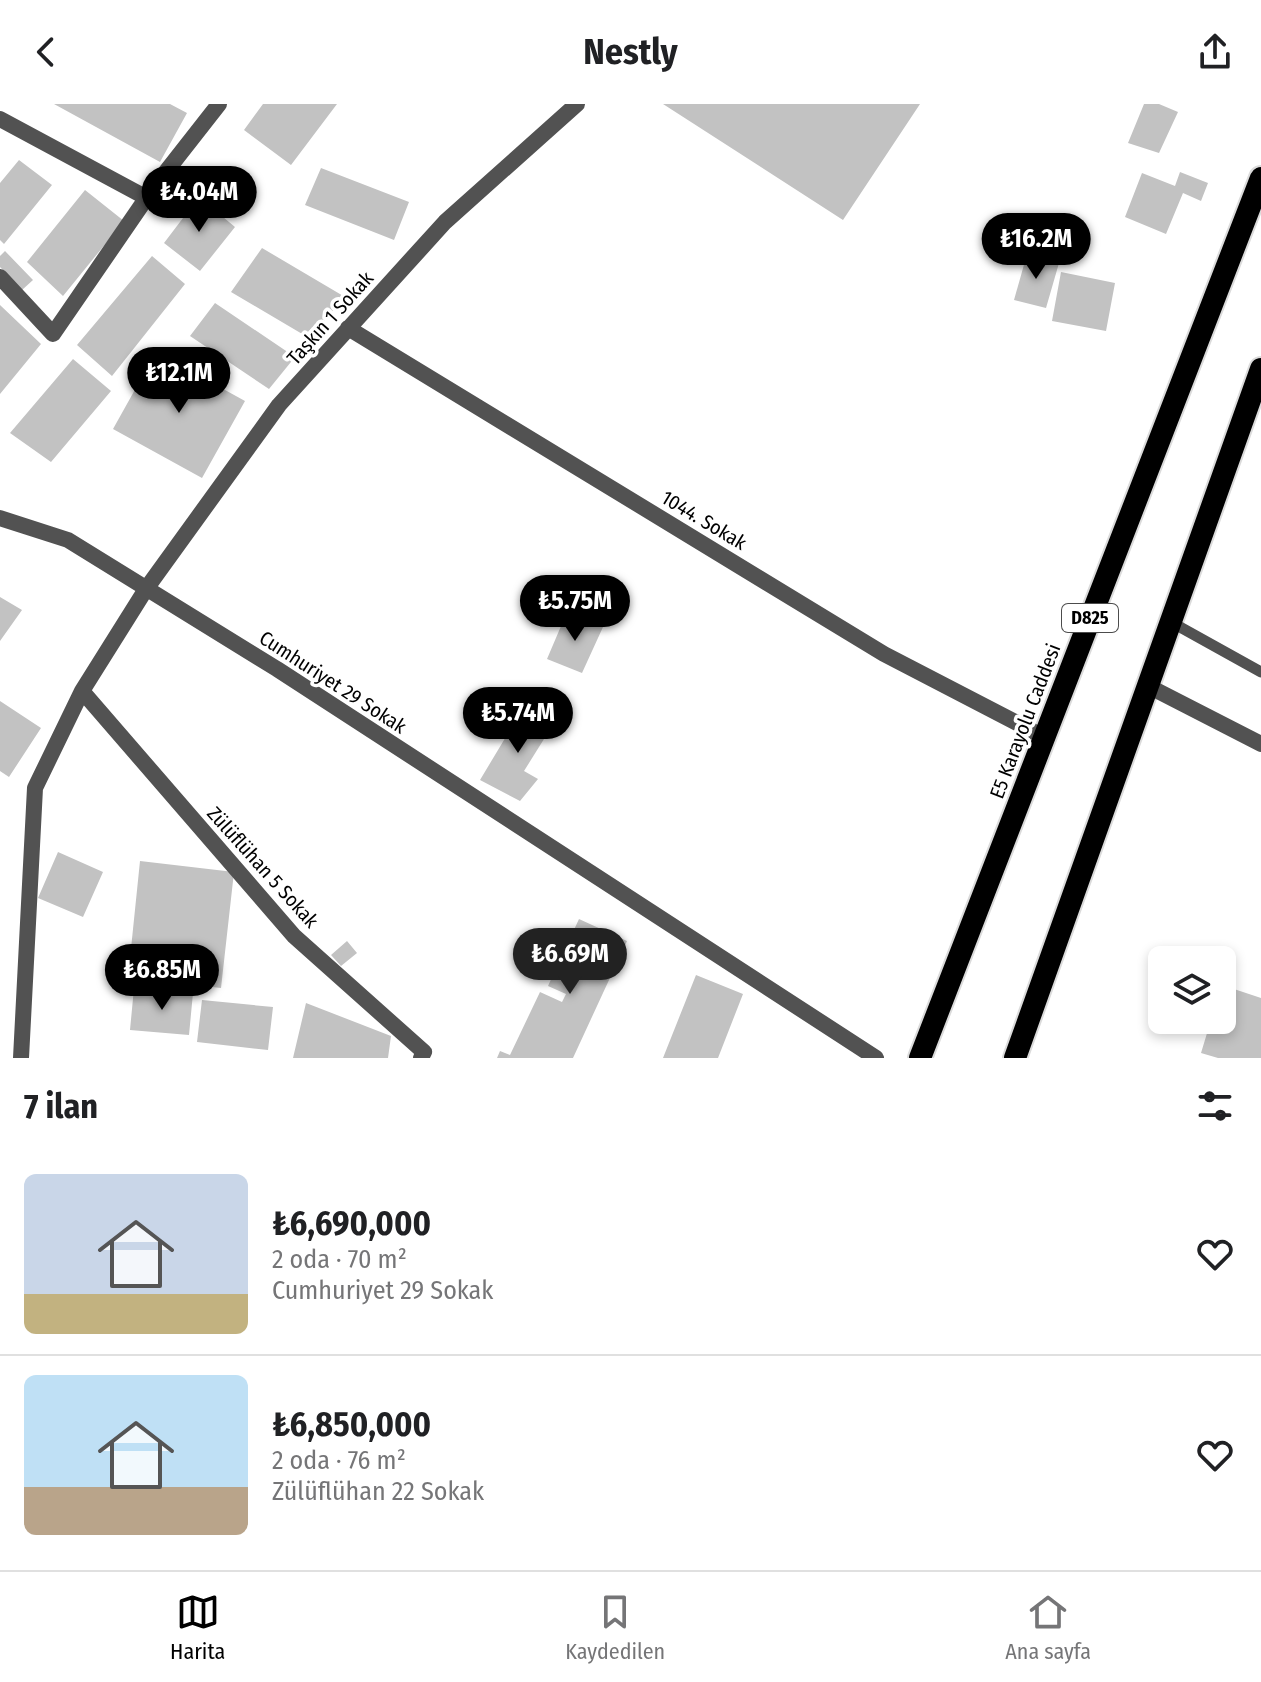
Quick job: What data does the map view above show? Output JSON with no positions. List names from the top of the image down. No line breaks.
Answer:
{"streets":{"highway":["D825","E5 Karayolu Caddesi"],"street":["Taşkın 1 Sokak","1044. Sokak","Cumhuriyet 29 Sokak","Zülüflühan 5 Sokak"]},"crossings":[["Taşkın 1 Sokak","1044. Sokak"],["Taşkın 1 Sokak","Cumhuriyet 29 Sokak"],["Taşkın 1 Sokak","Zülüflühan 5 Sokak"],["1044. Sokak","E5 Karayolu Caddesi"]],"page":{"header":"Nestly","price":["₺4.04M","₺16.2M","₺12.1M","₺5.75M","₺5.74M","₺6.69M","₺6.85M"],"heading":"7 ilan","list":[{"name":"₺6,690,000","note":"2 oda · 70 m² · Cumhuriyet 29 Sokak"},{"name":"₺6,850,000","note":"2 oda · 76 m² · Zülüflühan 22 Sokak"}],"tabs":["Harita","Kaydedilen","Ana sayfa"]}}
